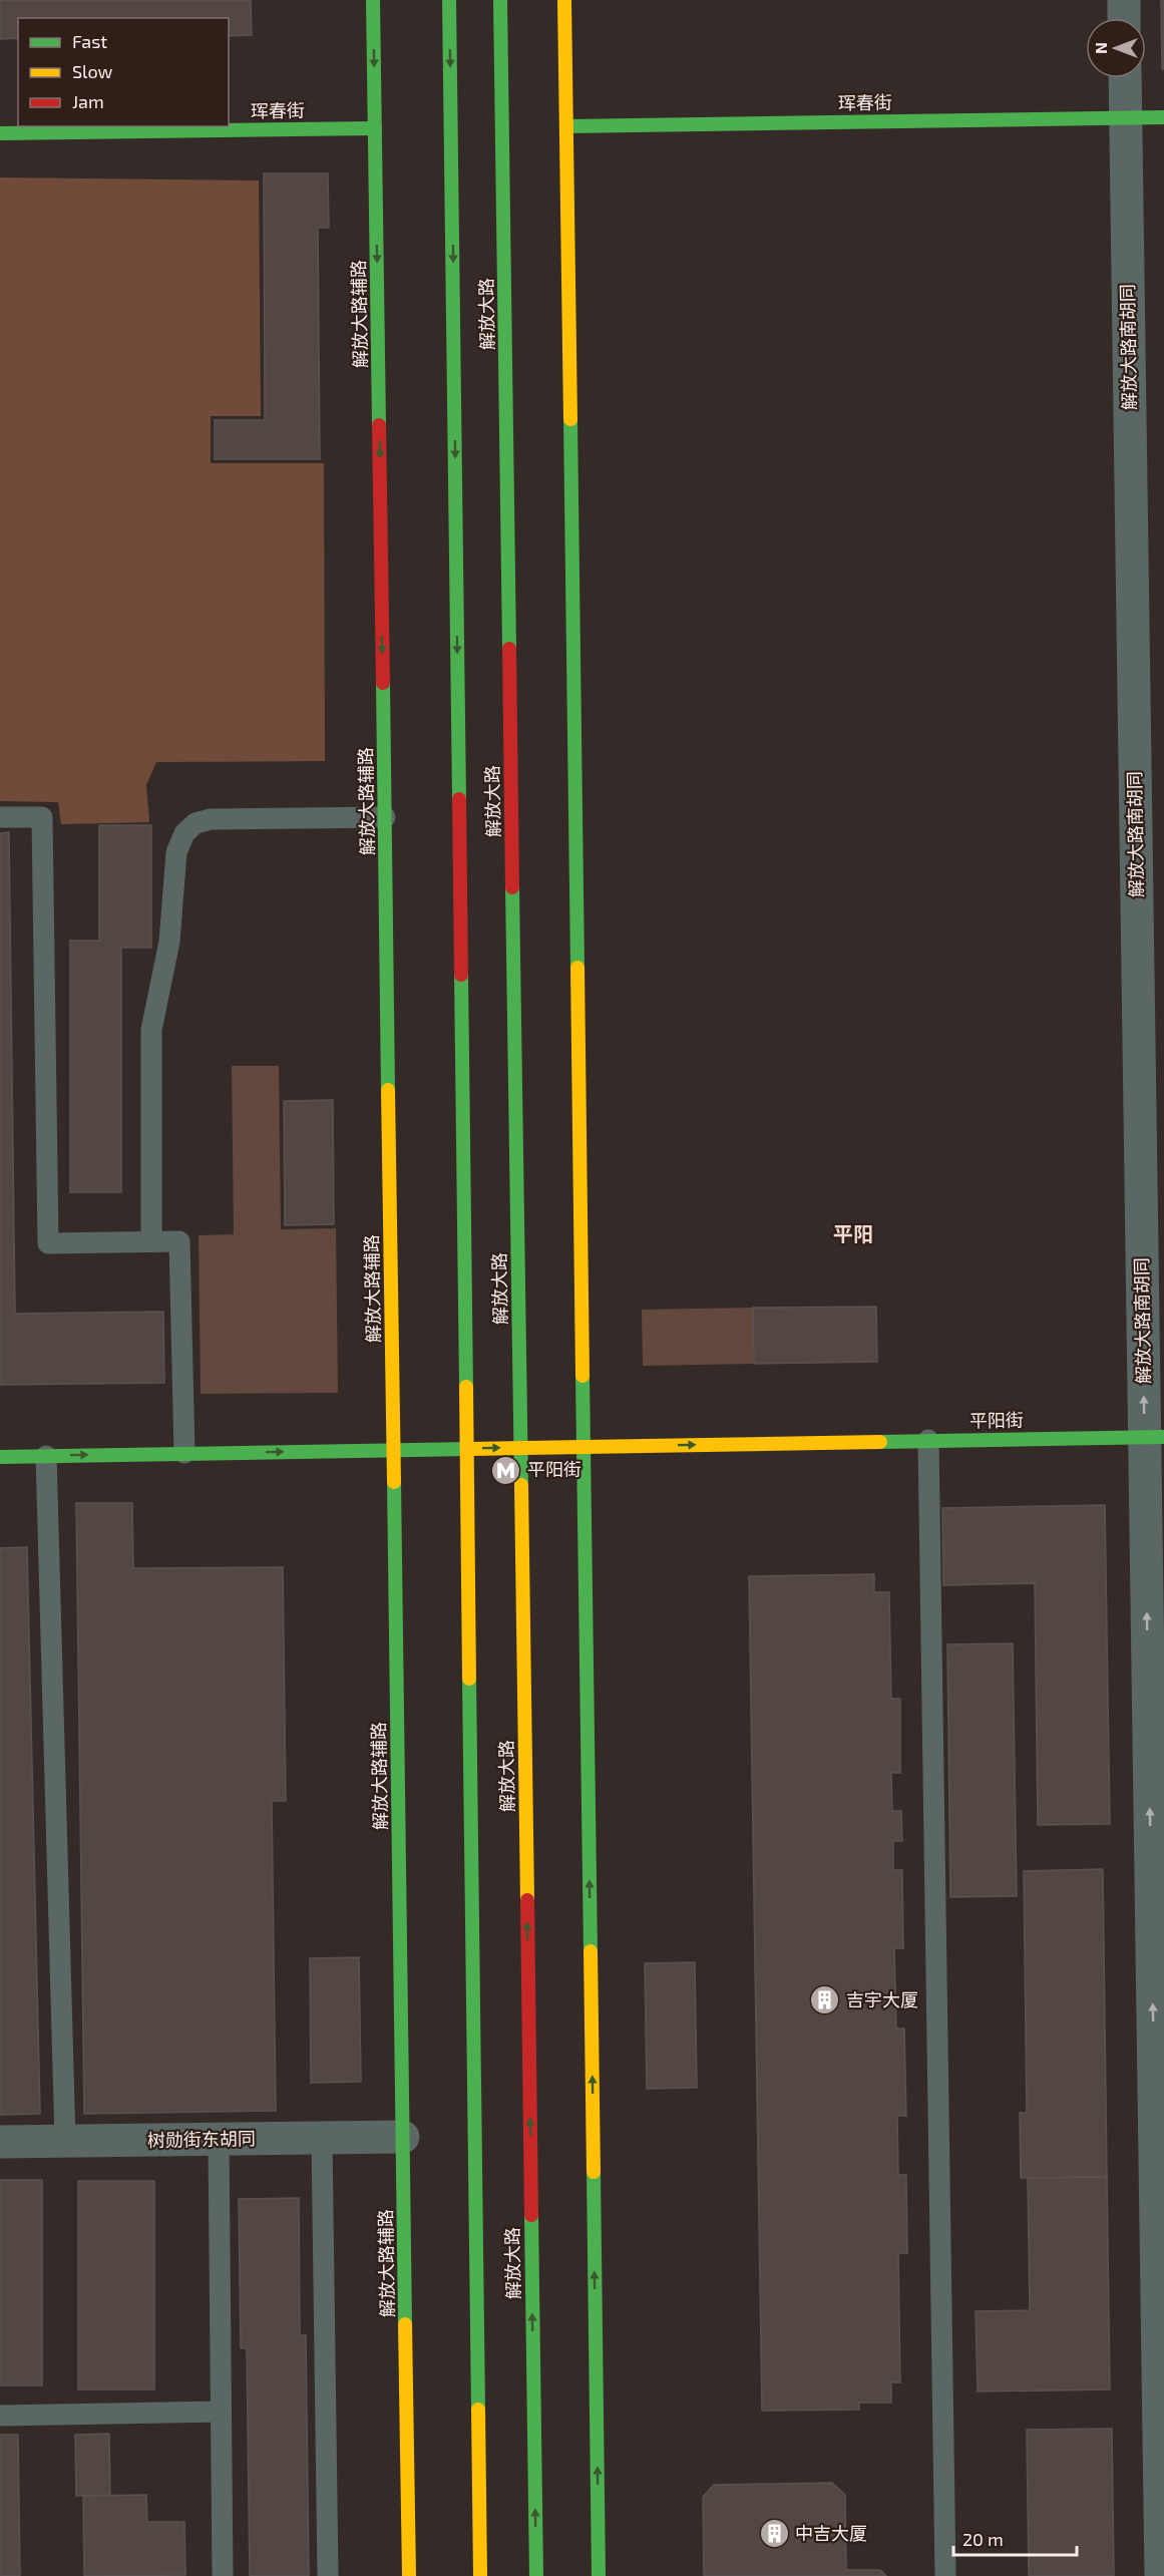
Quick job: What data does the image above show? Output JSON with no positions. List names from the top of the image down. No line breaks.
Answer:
{"streets":{"street":["珲春街","解放大路辅路","解放大路","解放大路南胡同","平阳街","树勋街东胡同"]},"crossings":[["珲春街","解放大路辅路"],["珲春街","解放大路南胡同"],["解放大路辅路","平阳街"],["解放大路辅路","树勋街东胡同"],["解放大路","平阳街"],["解放大路南胡同","平阳街"]],"one_way":["解放大路南胡同","平阳街"],"districts":["平阳"],"places":{"metro station":["平阳街"],"building":["吉宇大厦","中吉大厦"]},"legend":["Fast","Slow","Jam"],"scale_bar":"20 m","north":"left"}
